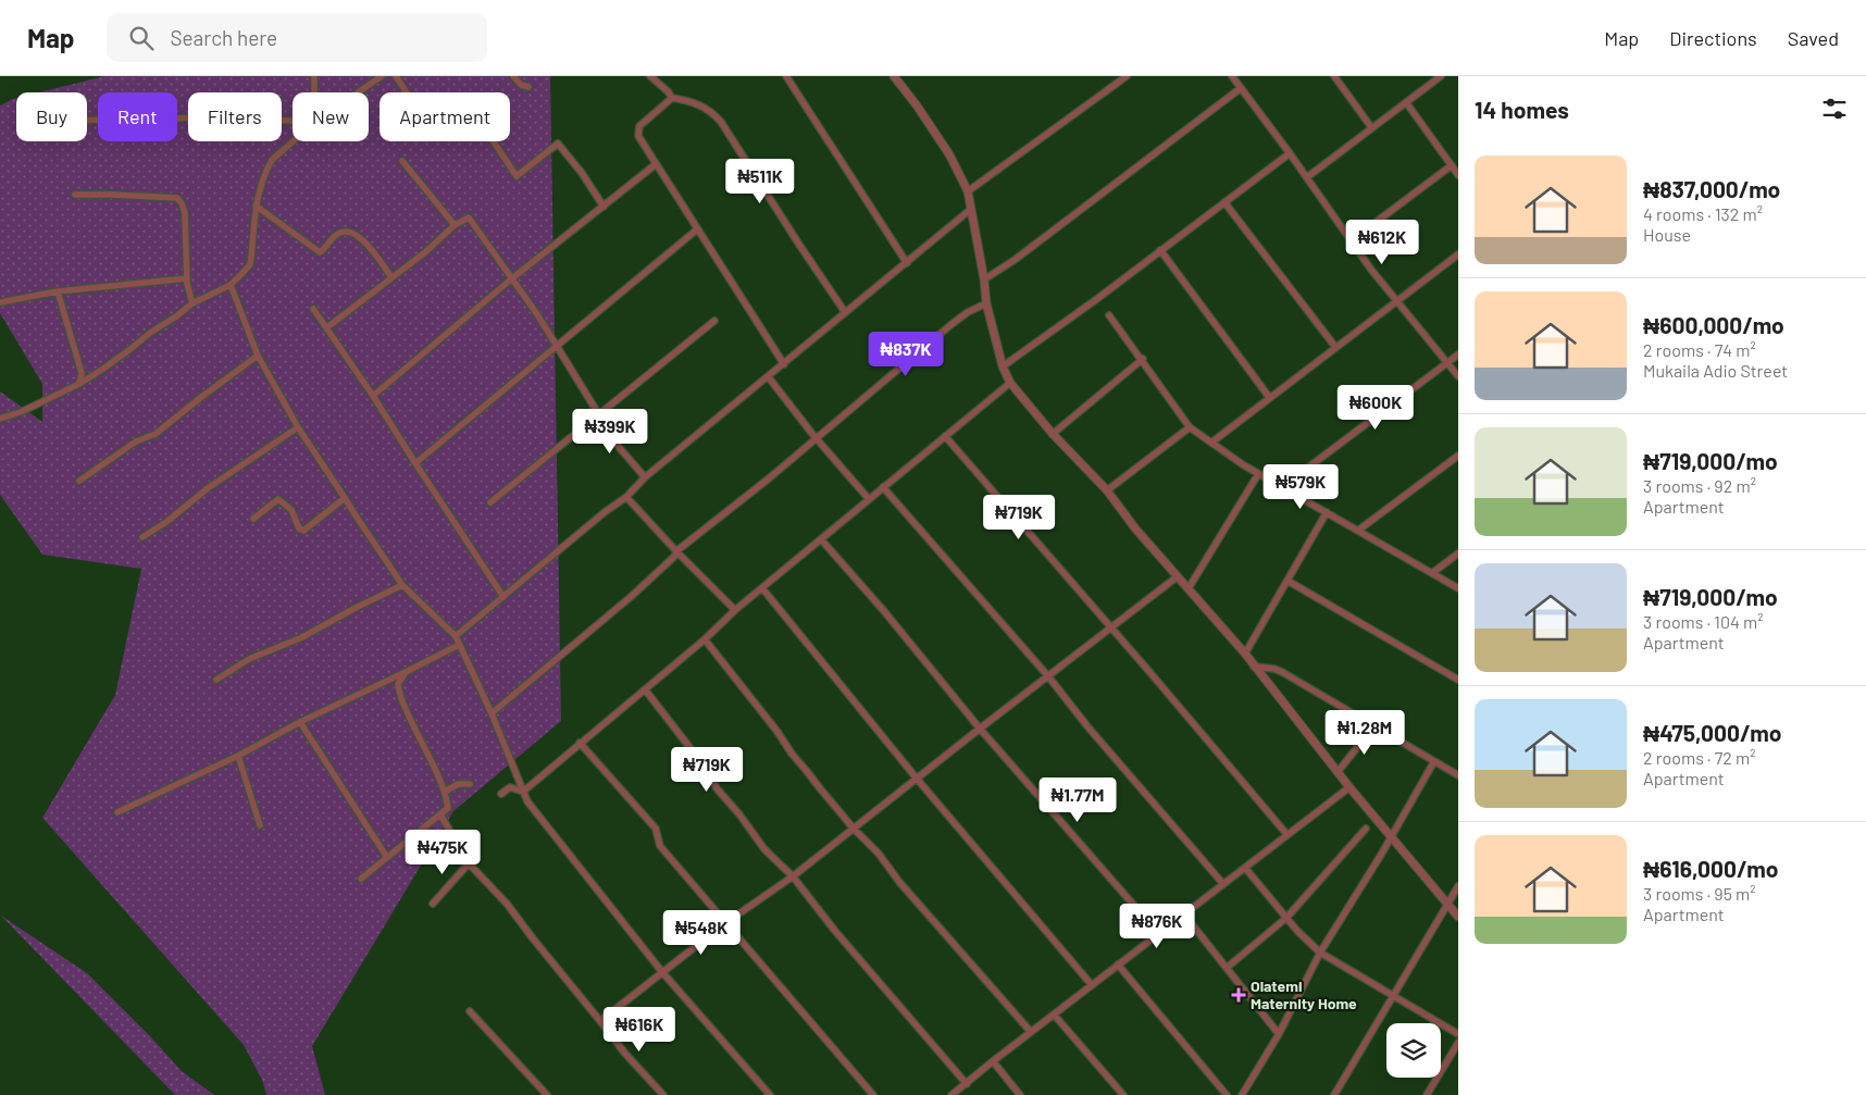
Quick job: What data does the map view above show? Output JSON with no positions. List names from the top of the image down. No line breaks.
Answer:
{"places":{"health":["Olatemi Maternity Home"]},"page":{"header":"Map","search":"Search here","nav":["Map","Directions","Saved"],"heading":"14 homes","chip":["Buy","Rent","Filters","New","Apartment"],"list":[{"name":"₦837,000/mo","note":"4 rooms · 132 m² · House"},{"name":"₦600,000/mo","note":"2 rooms · 74 m² · Mukaila Adio Street"},{"name":"₦719,000/mo","note":"3 rooms · 92 m² · Apartment"},{"name":"₦719,000/mo","note":"3 rooms · 104 m² · Apartment"},{"name":"₦475,000/mo","note":"2 rooms · 72 m² · Apartment"},{"name":"₦616,000/mo","note":"3 rooms · 95 m² · Apartment"}],"price":["₦511K","₦612K","₦837K","₦600K","₦399K","₦579K","₦719K","₦1.28M","₦719K","₦1.77M","₦475K","₦876K","₦548K","₦616K"]}}
